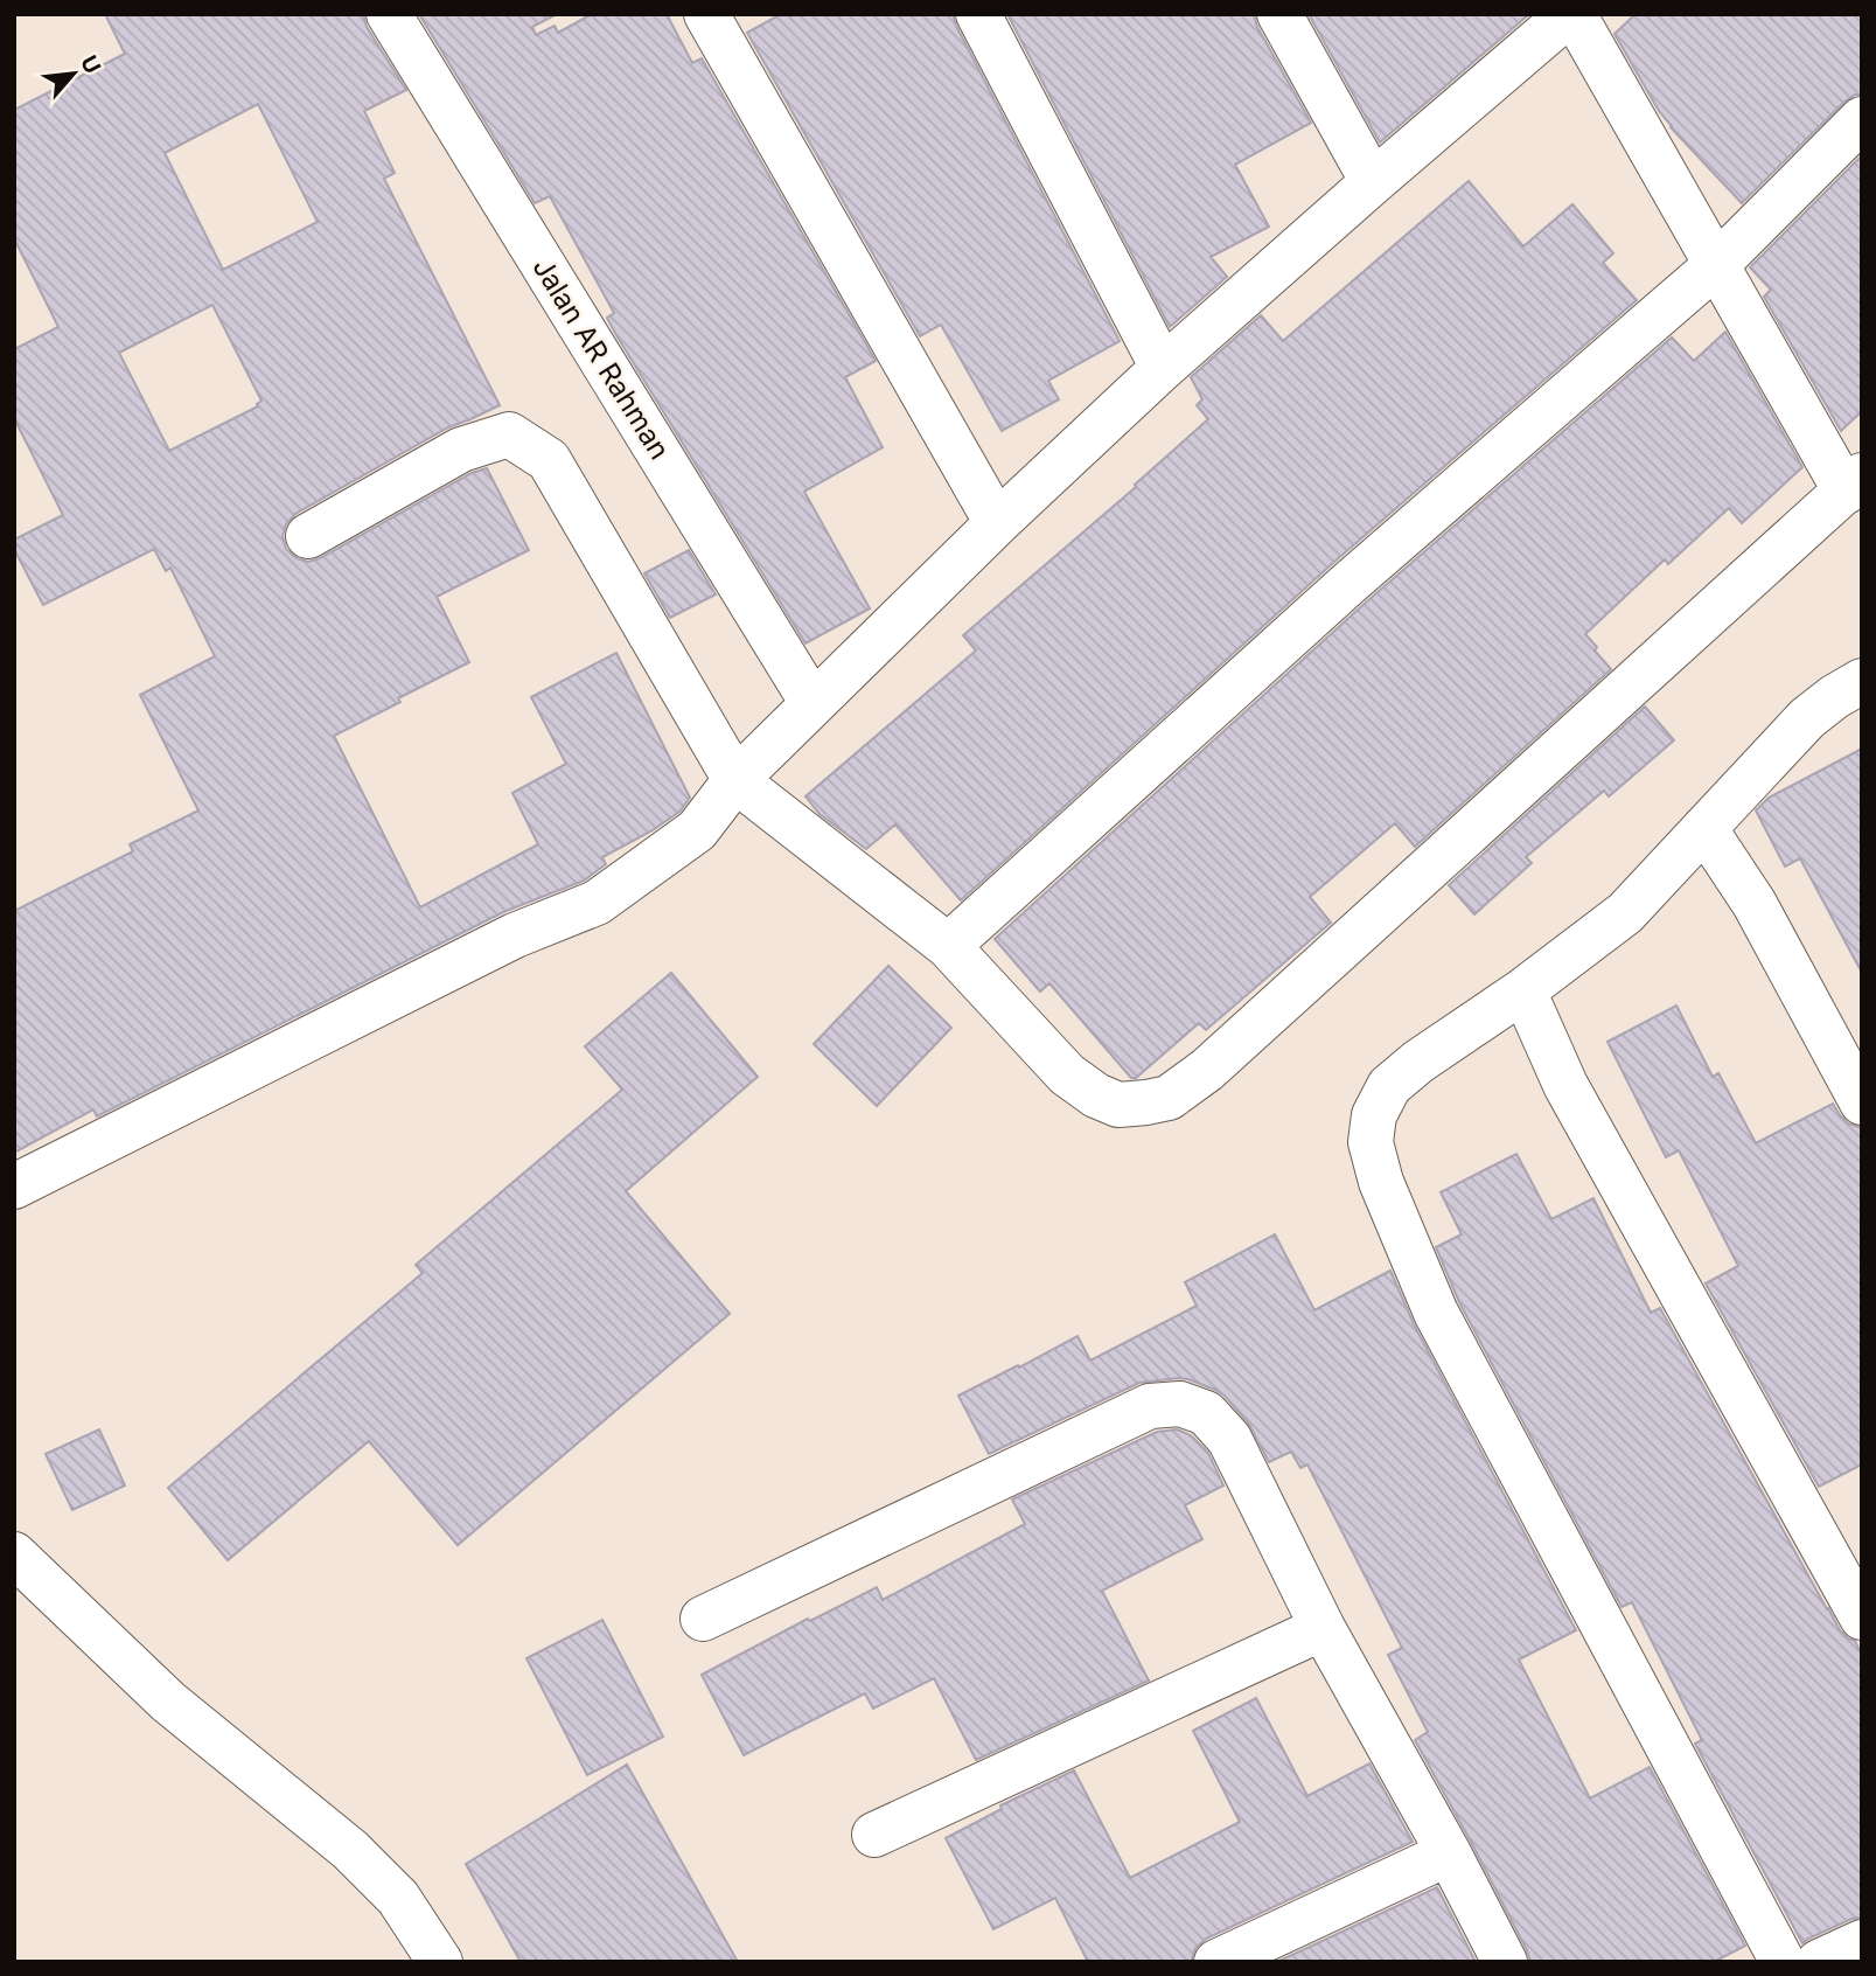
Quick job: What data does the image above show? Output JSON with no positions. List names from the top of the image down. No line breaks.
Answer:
{"streets":{"street":["Jalan AR Rahman"]},"north":"top right"}
